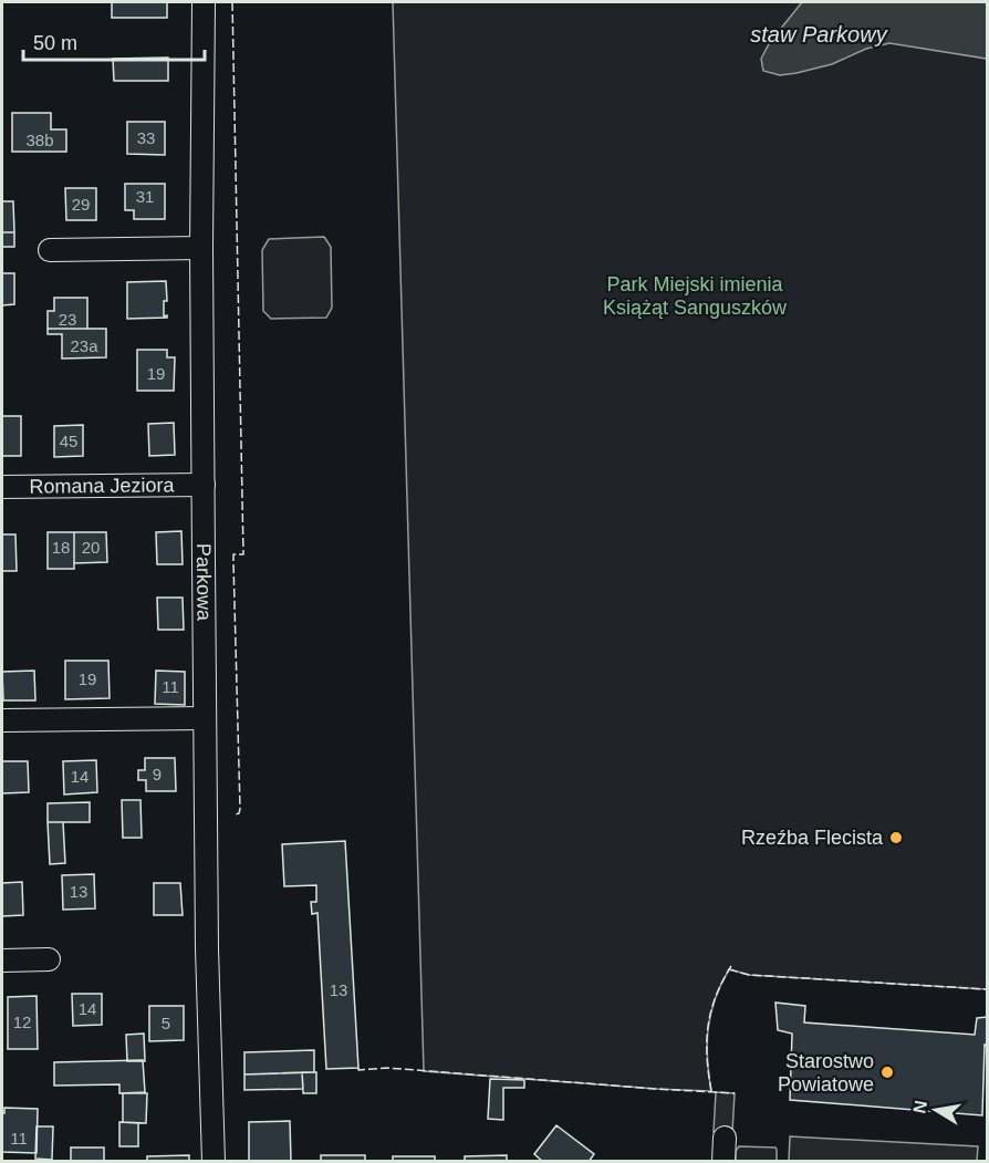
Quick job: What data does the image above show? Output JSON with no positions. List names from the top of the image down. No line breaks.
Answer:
{"streets":{"street":["Romana Jeziora","Parkowa"]},"crossings":[["Romana Jeziora","Parkowa"]],"water":["staw Parkowy"],"parks":["Park Miejski imienia Książąt Sanguszków"],"places":["Rzeźba Flecista","Starostwo Powiatowe"],"house_numbers":["33","38b","31","29","23","23a","19","45","18","20","19","11","9","14","13","13","14","12","5","11"],"scale_bar":"50 m","north":"left"}
